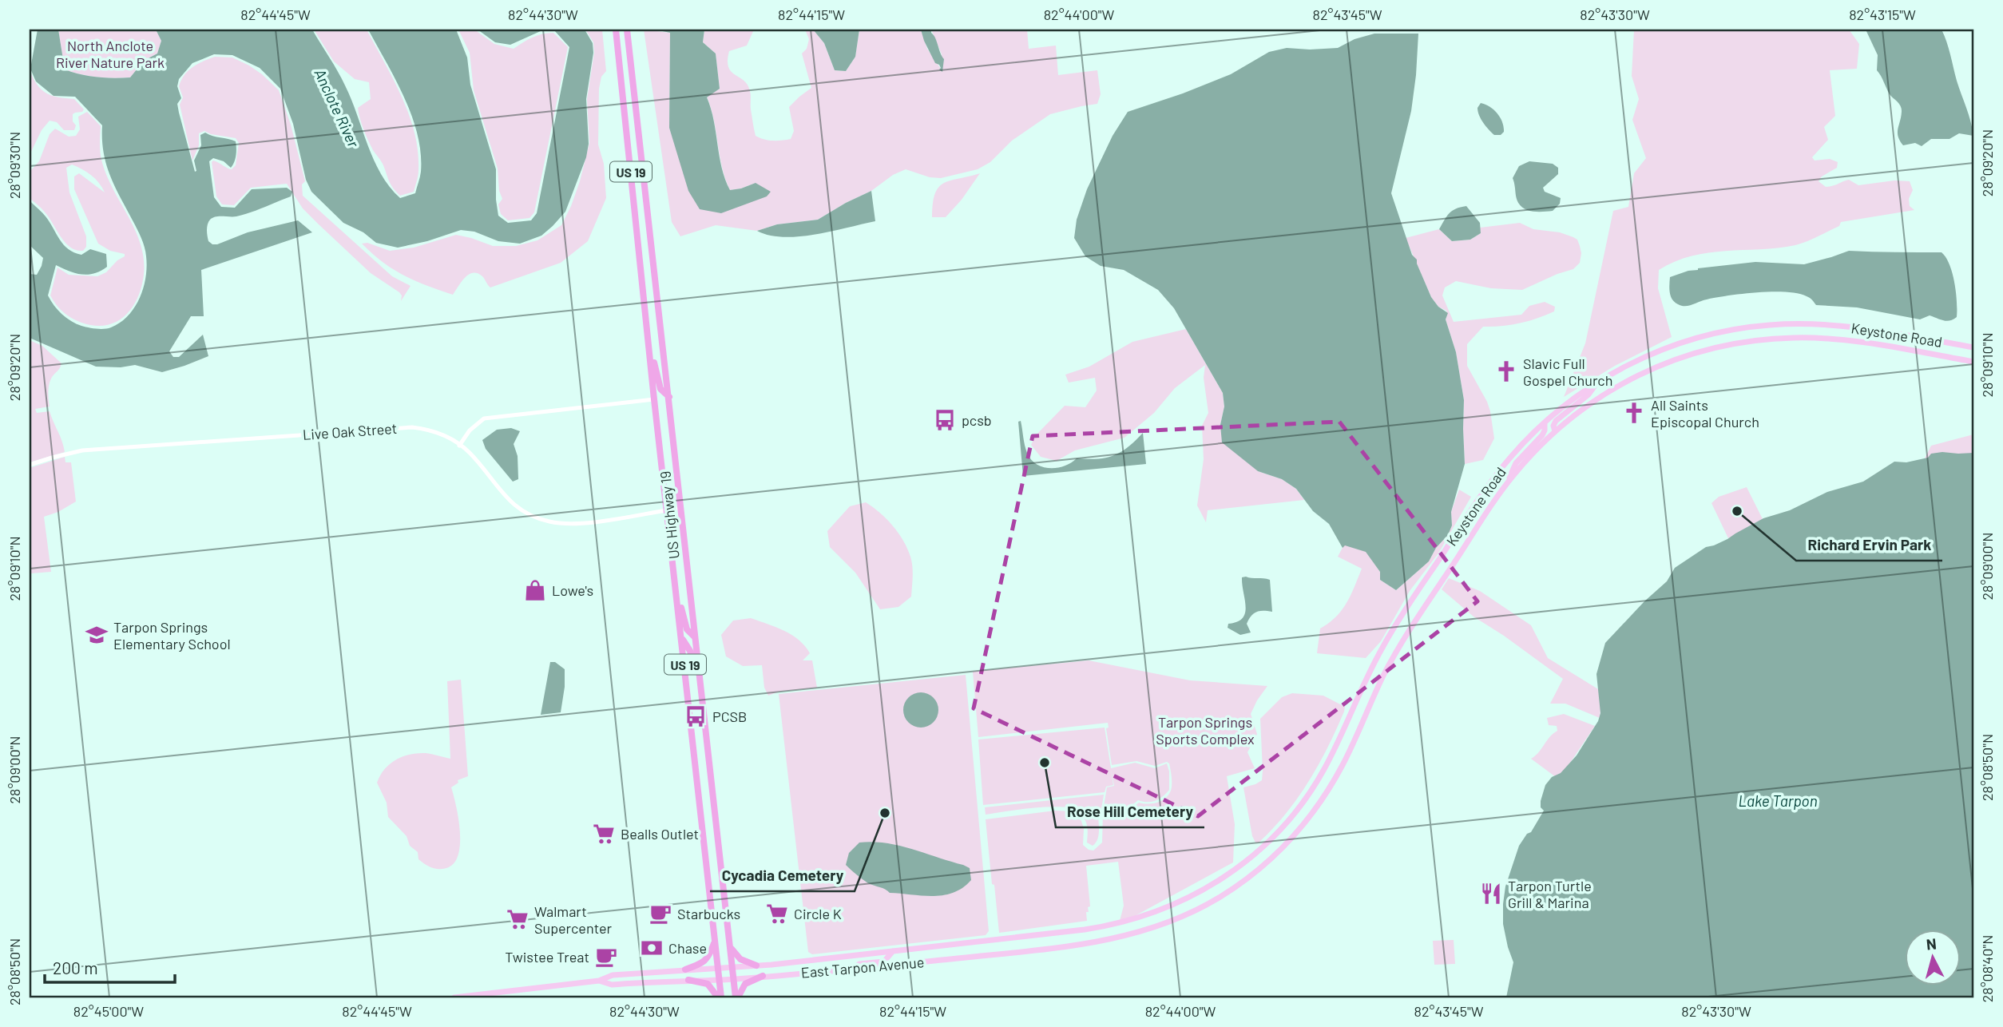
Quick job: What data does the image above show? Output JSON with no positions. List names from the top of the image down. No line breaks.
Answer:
{"streets":{"highway":["US 19","US Highway 19"],"main road":["Keystone Road","East Tarpon Avenue"],"street":["Live Oak Street"]},"crossings":[["Keystone Road","East Tarpon Avenue"],["Live Oak Street","US Highway 19"],["US Highway 19","East Tarpon Avenue"]],"water":["Anclote River","Lake Tarpon"],"parks":["North Anclote River Nature Park","Tarpon Springs Sports Complex"],"places":{"church":["Slavic Full Gospel Church","All Saints Episcopal Church"],"bus stop":["pcsb","PCSB"],"other":["Richard Ervin Park","Rose Hill Cemetery","Cycadia Cemetery"],"shop":["Lowe's"],"school or university":["Tarpon Springs Elementary School"],"supermarket":["Bealls Outlet","Circle K","Walmart Supercenter"],"restaurant":["Tarpon Turtle Grill & Marina"],"cafe":["Starbucks","Twistee Treat"],"bank":["Chase"]},"scale_bar":"200 m","north":"top","coordinates":["82°44'45\"W","82°44'30\"W","82°44'15\"W","82°44'00\"W","82°43'45\"W","82°43'30\"W","82°43'15\"W","28°09'20\"N","28°09'30\"N","28°09'10\"N","28°09'00\"N","28°08'50\"N","28°08'40\"N","82°45'00\"W"]}
